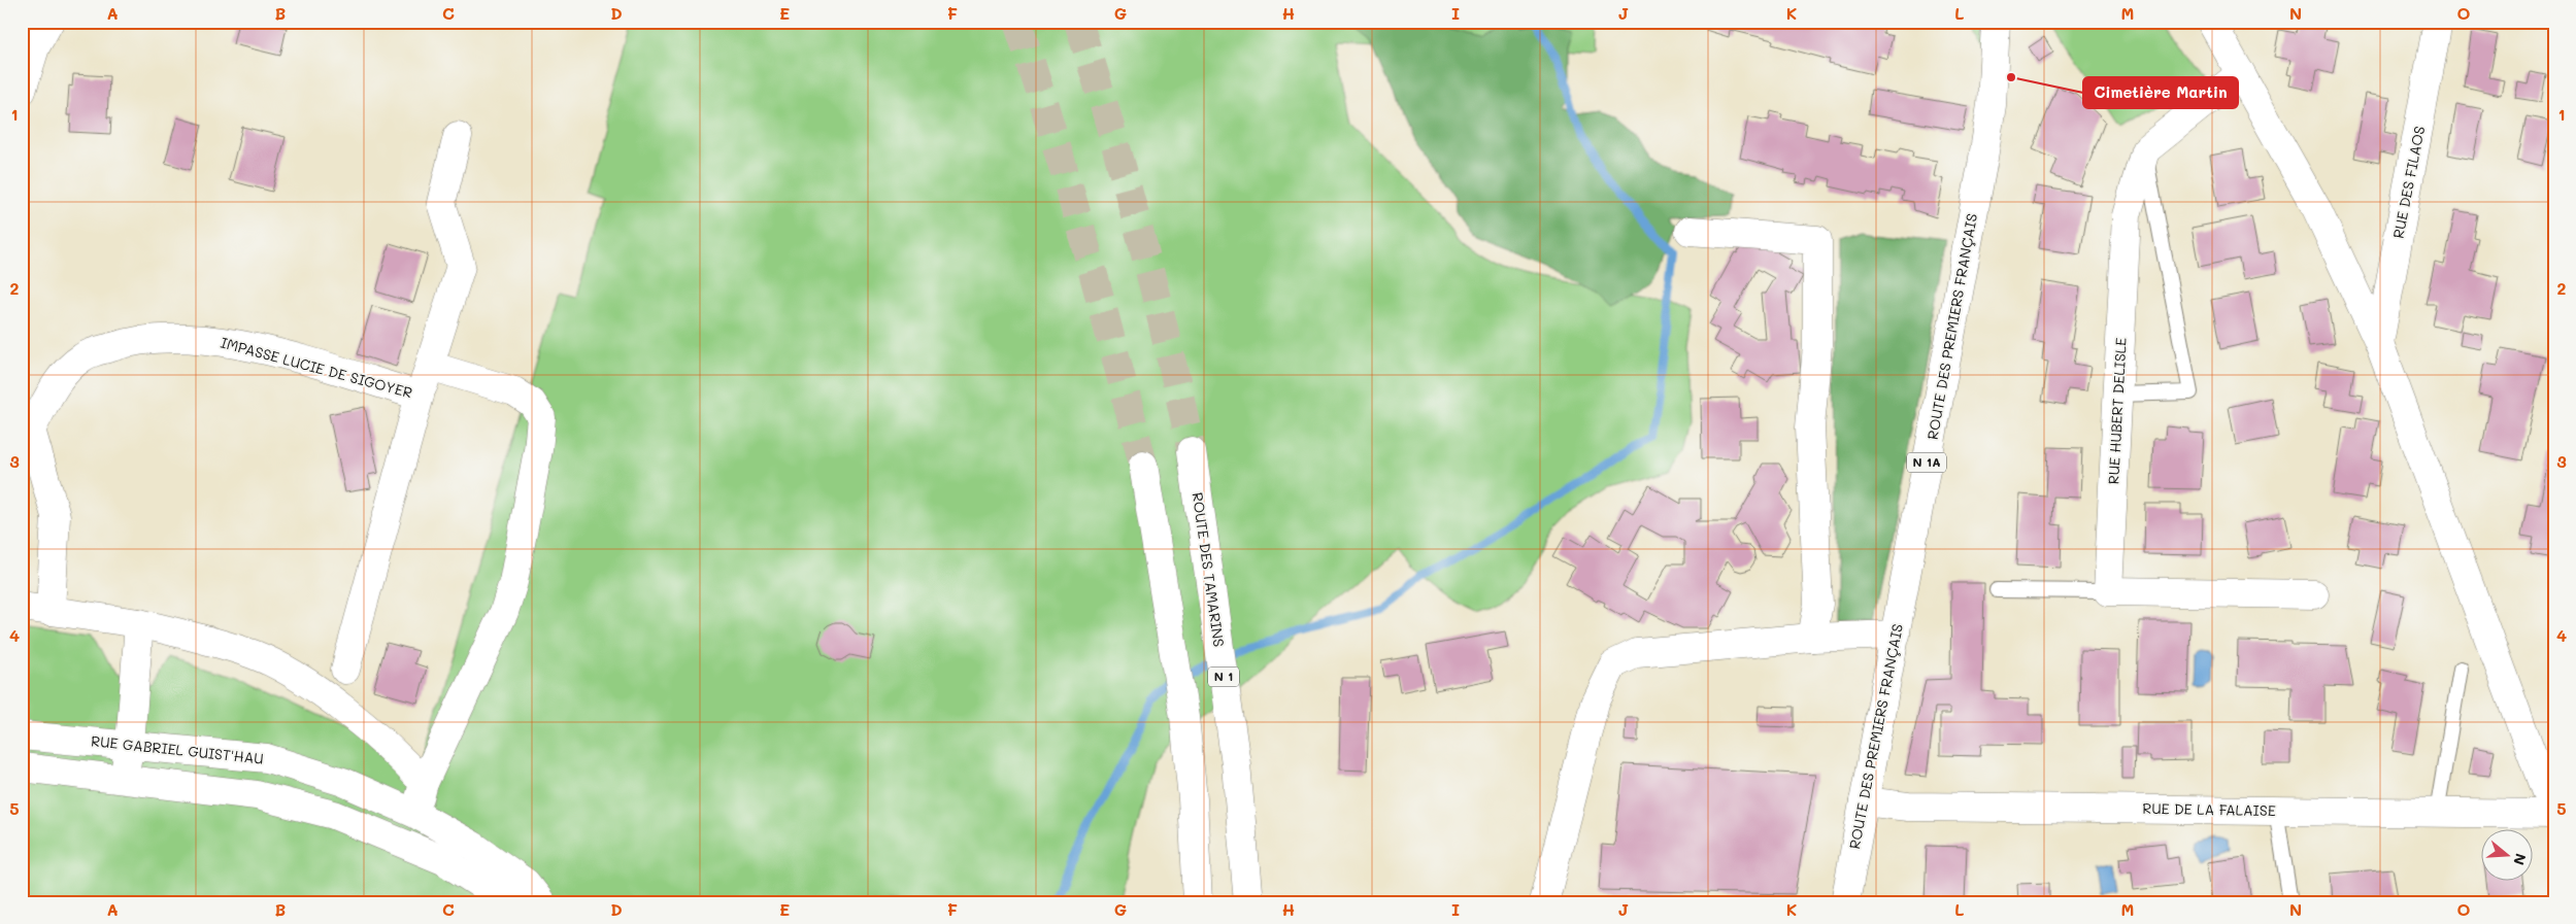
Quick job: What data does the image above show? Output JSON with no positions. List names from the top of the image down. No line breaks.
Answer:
{"streets":{"main road":["RUE DES FILAOS","ROUTE DES PREMIERS FRANÇAIS","IMPASSE LUCIE DE SIGOYER","RUE HUBERT DELISLE","N 1A","ROUTE DES TAMARINS","N 1","RUE GABRIEL GUIST'HAU","RUE DE LA FALAISE"]},"crossings":[["ROUTE DES PREMIERS FRANÇAIS","RUE DE LA FALAISE"]],"places":["Cimetière Martin"],"north":"right","grid":{"columns":["A","B","C","D","E","F","G","H","I","J","K","L","M","N","O"],"rows":["1","2","3","4","5"]}}
